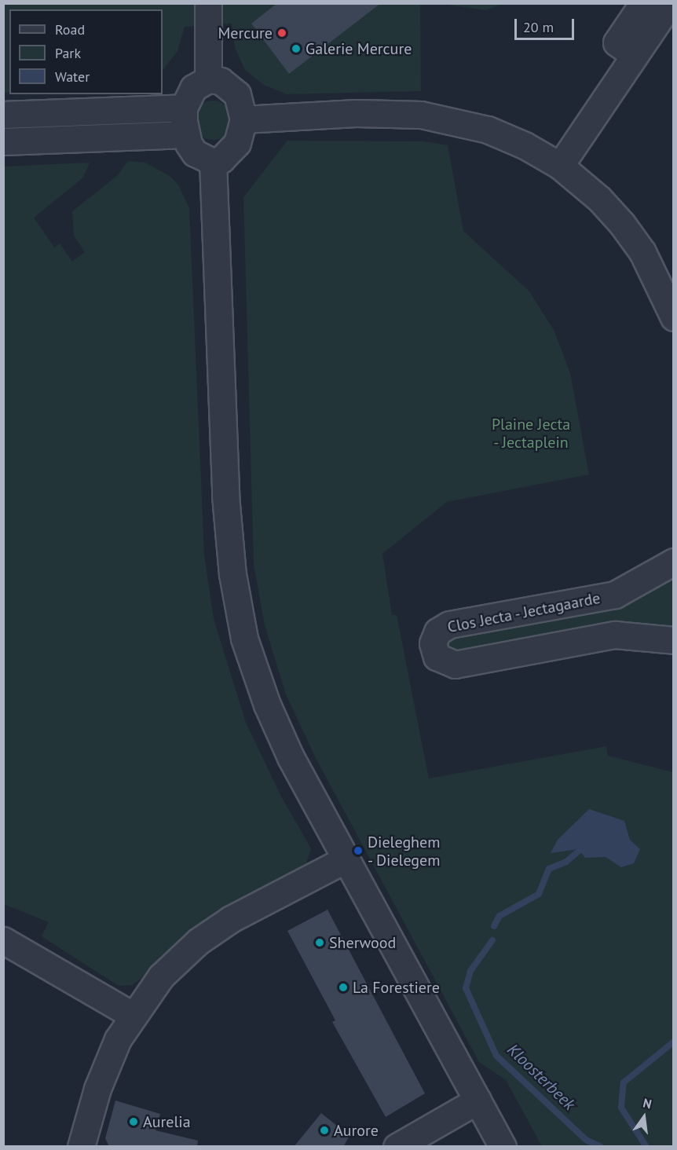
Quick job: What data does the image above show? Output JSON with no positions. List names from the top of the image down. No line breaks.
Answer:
{"streets":{"street":["Clos Jecta - Jectagaarde"]},"water":["Kloosterbeek"],"parks":["Plaine Jecta - Jectaplein"],"places":["Mercure","Galerie Mercure","Dieleghem - Dielegem","Sherwood","La Forestiere","Aurelia","Aurore"],"legend":["Road","Park","Water"],"scale_bar":"20 m","north":"top"}
